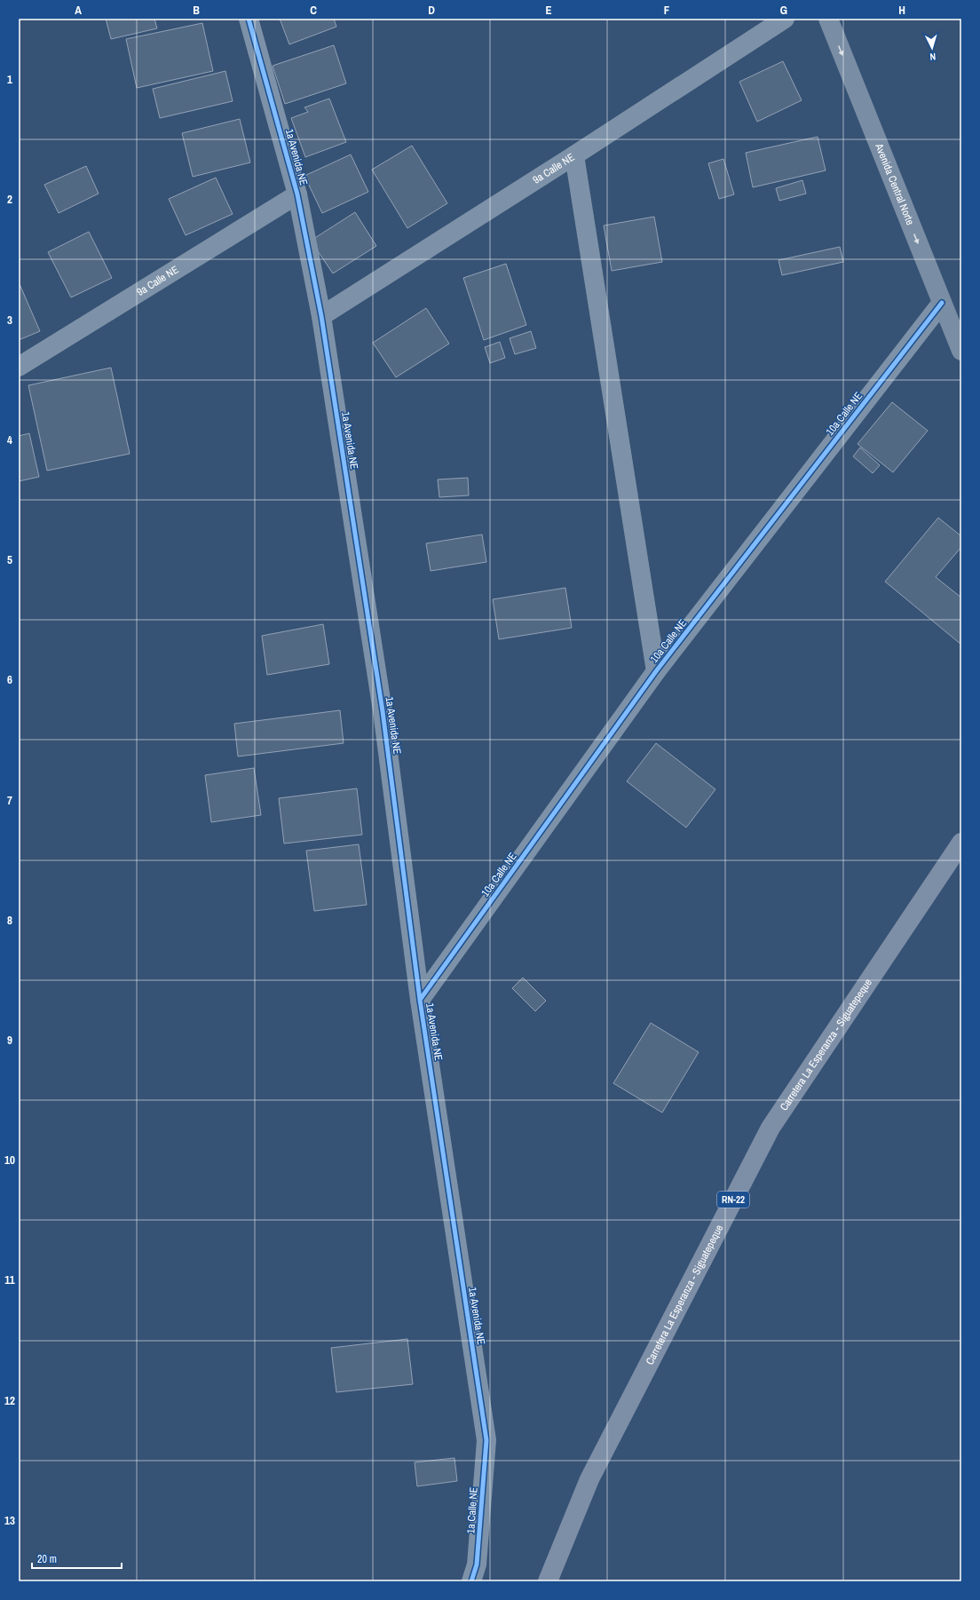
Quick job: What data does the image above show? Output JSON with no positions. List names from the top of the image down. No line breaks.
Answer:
{"streets":{"main road":["Carretera La Esperanza - Siguatepeque","RN-22"],"street":["1a Avenida NE","9a Calle NE","Avenida Central Norte","10a Calle NE","1a Calle NE"]},"crossings":[["1a Avenida NE","9a Calle NE"],["1a Avenida NE","10a Calle NE"],["1a Avenida NE","1a Calle NE"],["Avenida Central Norte","10a Calle NE"]],"one_way":["Avenida Central Norte"],"scale_bar":"20 m","north":"bottom","grid":{"columns":["A","B","C","D","E","F","G","H"],"rows":["1","2","3","4","5","6","7","8","9","10","11","12","13"]}}
